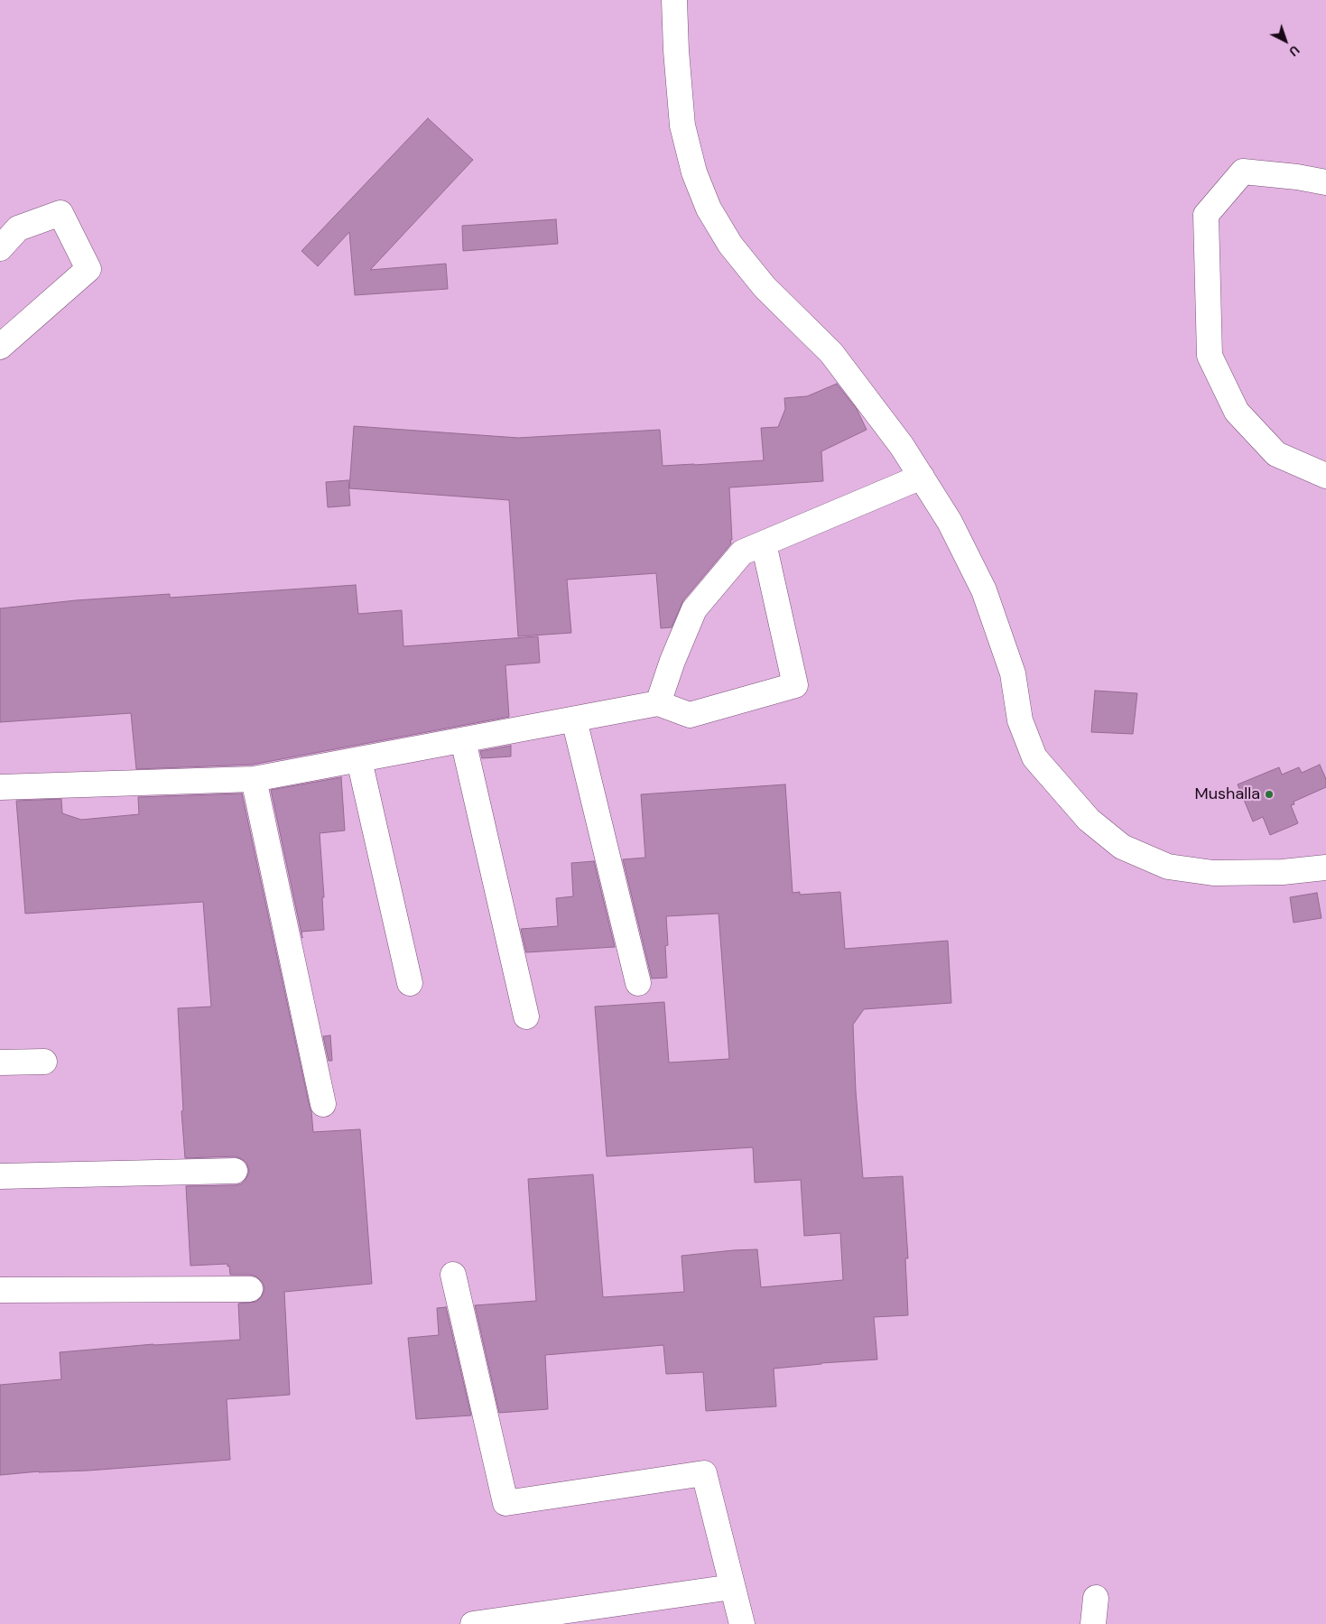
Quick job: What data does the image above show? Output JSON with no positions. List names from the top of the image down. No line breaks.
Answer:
{"places":["Mushalla"],"north":"bottom right"}
